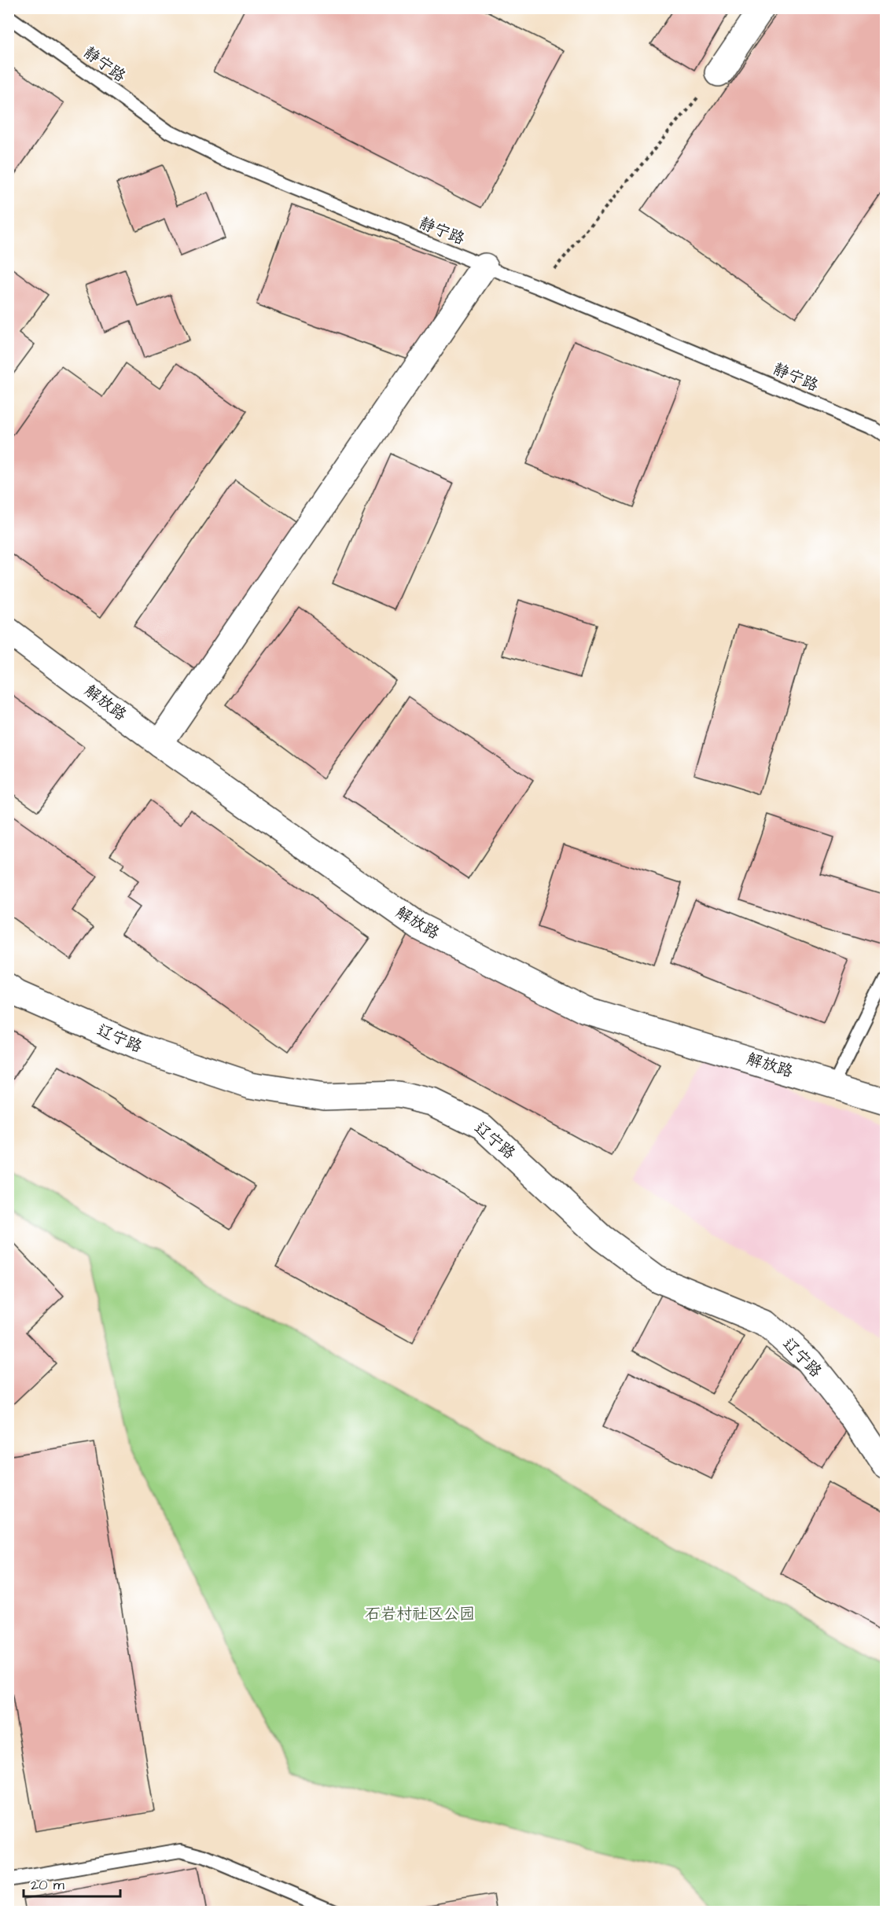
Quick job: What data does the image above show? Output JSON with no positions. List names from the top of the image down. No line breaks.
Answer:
{"streets":{"street":["解放路","辽宁路"],"lane":["静宁路"]},"parks":["石岩村社区公园"],"scale_bar":"20 m"}
